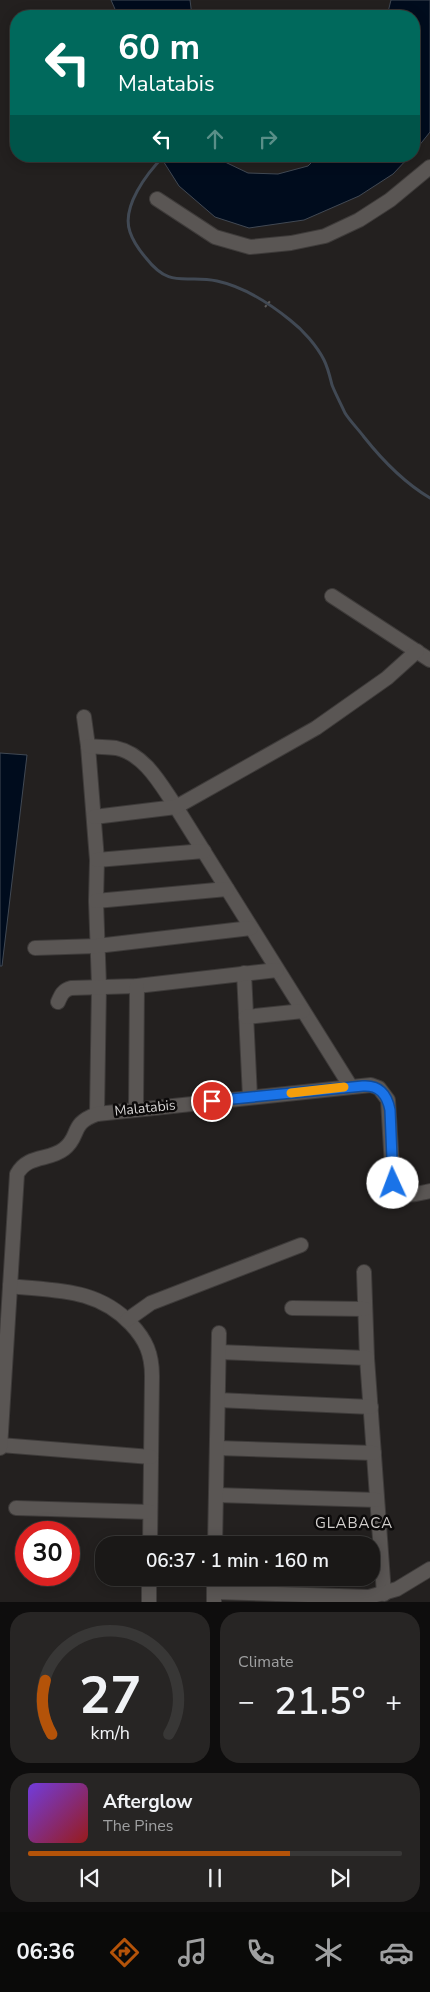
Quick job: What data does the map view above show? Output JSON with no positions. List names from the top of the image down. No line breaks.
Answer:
{"streets":{"street":["Malatabis"]},"districts":["GLABACA"],"page":{"turn":["60 m","Malatabis"],"limit":"30","trip":"06:37 · 1 min · 160 m","tile":"Climate","heat":["−","21.5°","+"],"song":["Afterglow","The Pines"],"tabs":"06:36","gauge":["27","km/h"]}}
